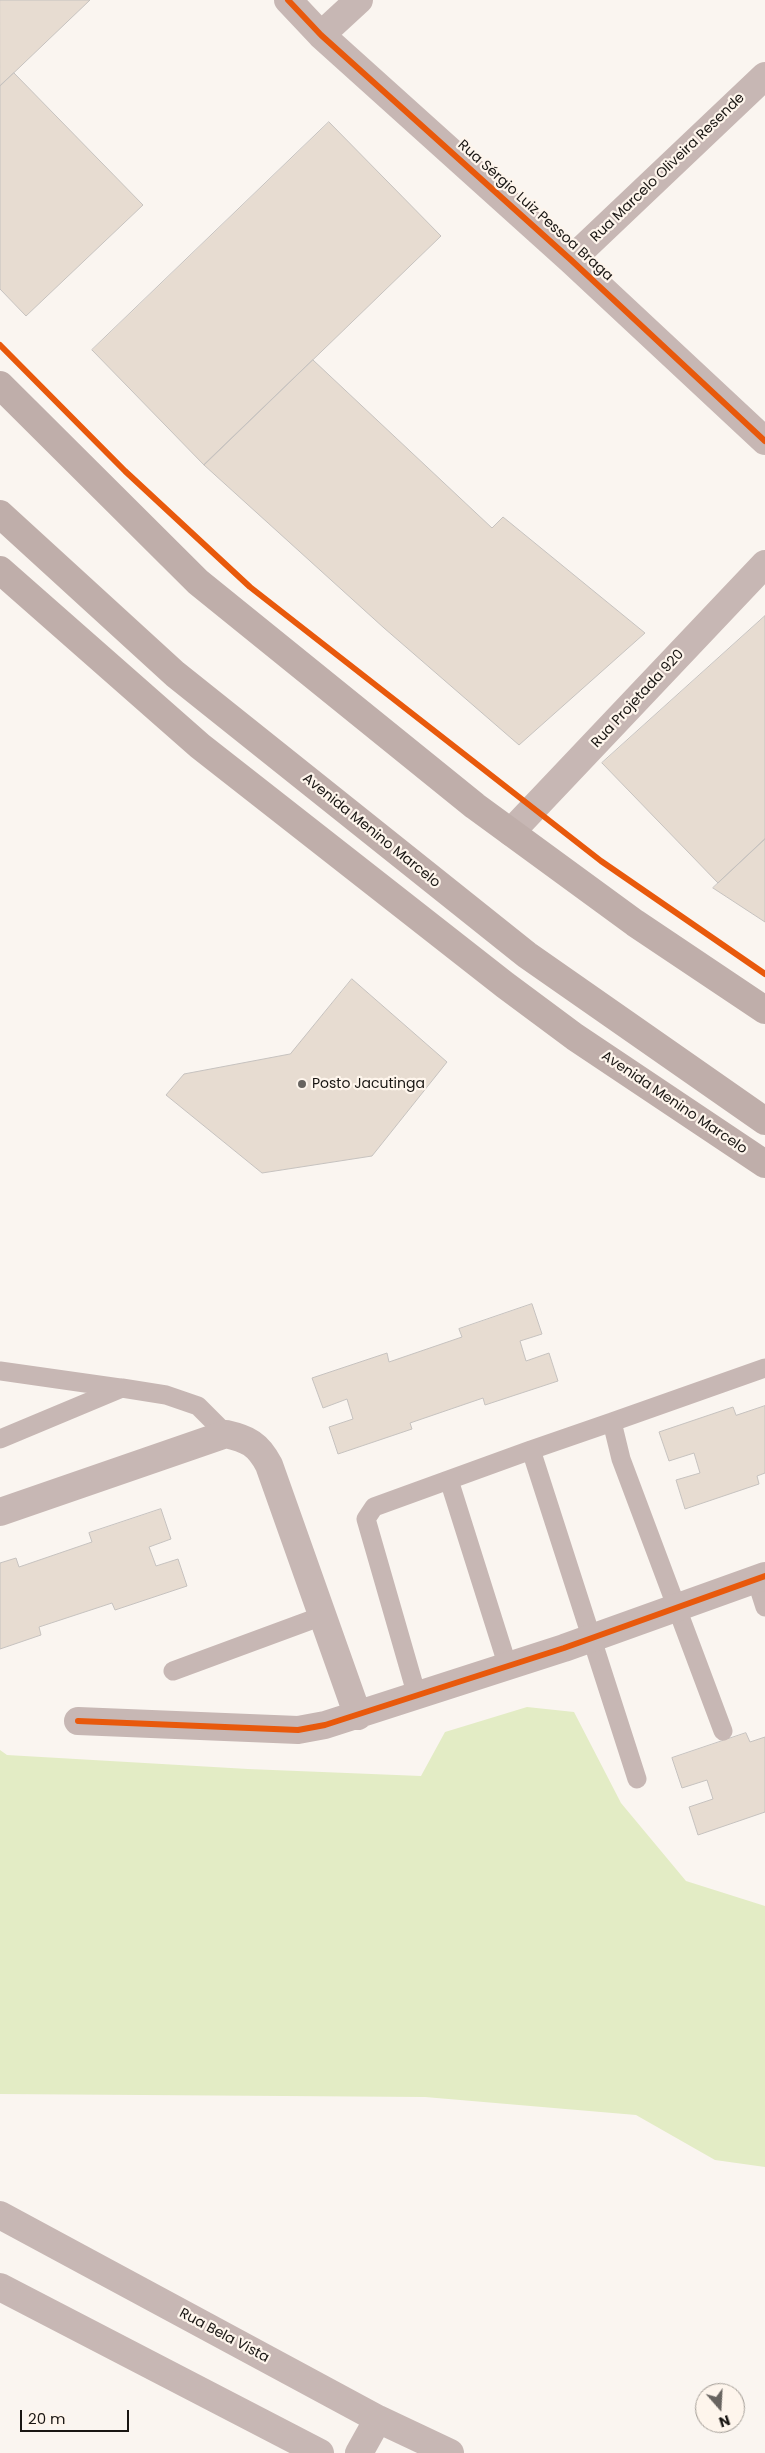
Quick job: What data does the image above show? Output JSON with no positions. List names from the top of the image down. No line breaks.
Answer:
{"streets":{"main road":["Avenida Menino Marcelo"],"street":["Rua Marcelo Oliveira Resende","Rua Sérgio Luiz Pessoa Braga","Rua Projetada 920","Rua Bela Vista"]},"crossings":[["Rua Marcelo Oliveira Resende","Rua Sérgio Luiz Pessoa Braga"]],"places":["Posto Jacutinga"],"scale_bar":"20 m","north":"bottom"}
